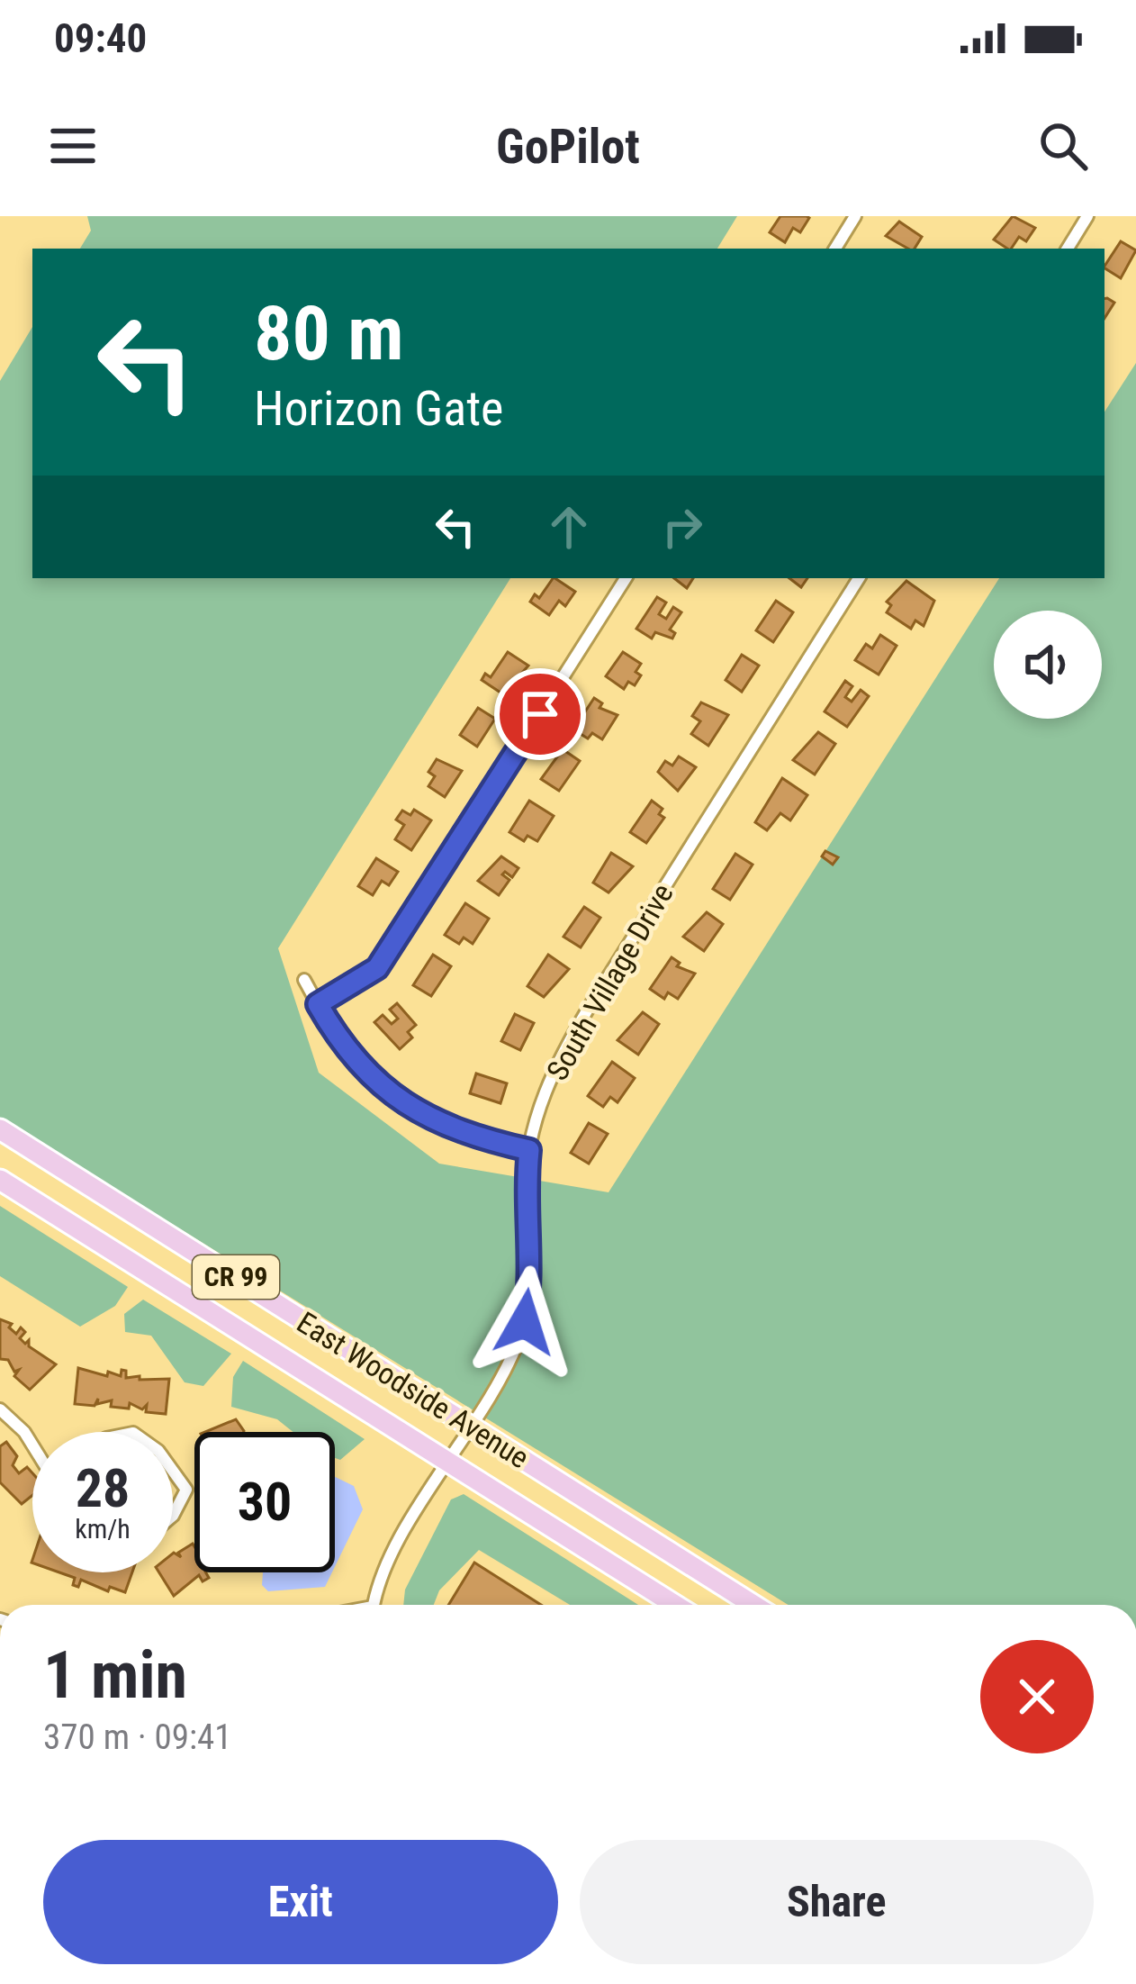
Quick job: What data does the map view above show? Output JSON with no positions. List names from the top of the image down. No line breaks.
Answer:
{"streets":{"main road":["CR 99","East Woodside Avenue"],"street":["South Village Drive"]},"crossings":[["South Village Drive","East Woodside Avenue"]],"page":{"status":"09:40","header":"GoPilot","turn":["80 m","Horizon Gate"],"speed":"28 km/h","limit":"30","heading":["1 min","370 m · 09:41"],"buttons":["Exit","Share"]}}
